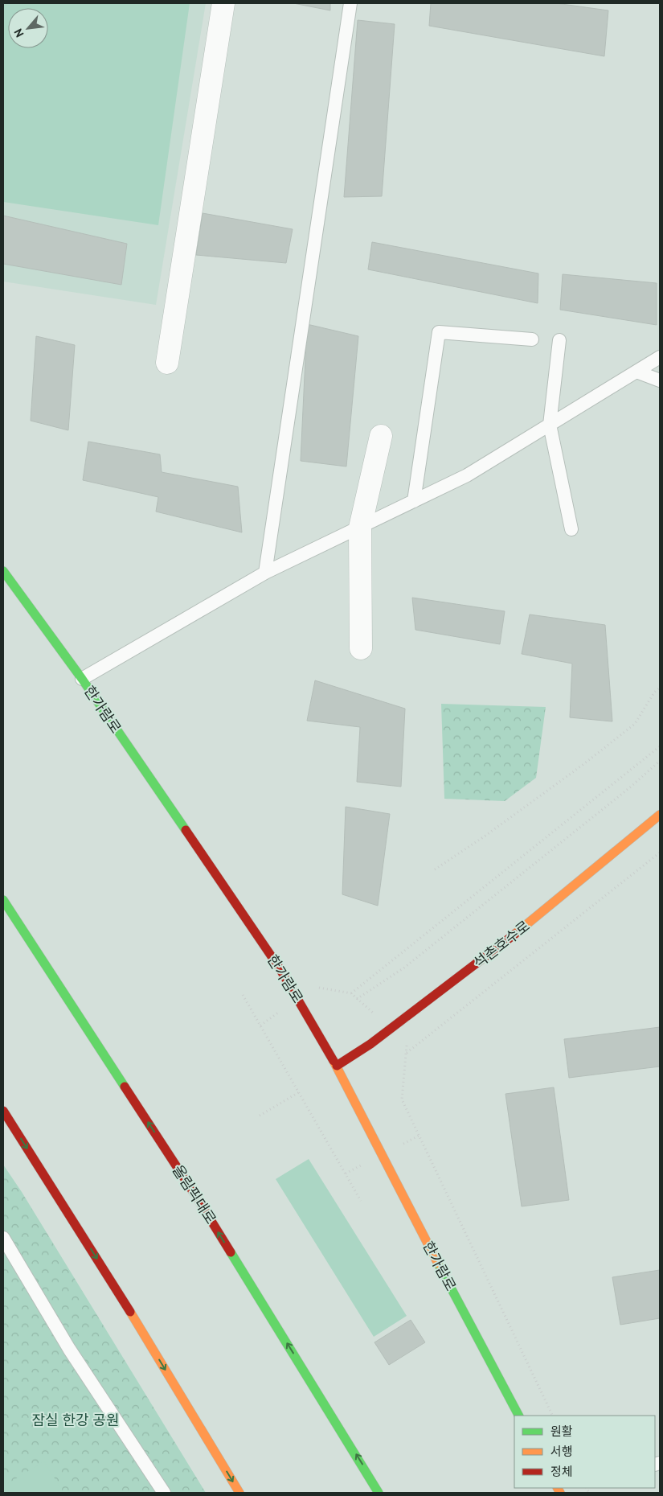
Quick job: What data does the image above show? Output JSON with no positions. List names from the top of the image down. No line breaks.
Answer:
{"streets":{"main road":["한가람로","석촌호수로","올림픽대로"]},"crossings":[["한가람로","석촌호수로"]],"one_way":["올림픽대로"],"parks":["잠실 한강 공원"],"legend":["원활","서행","정체"],"north":"bottom left"}
